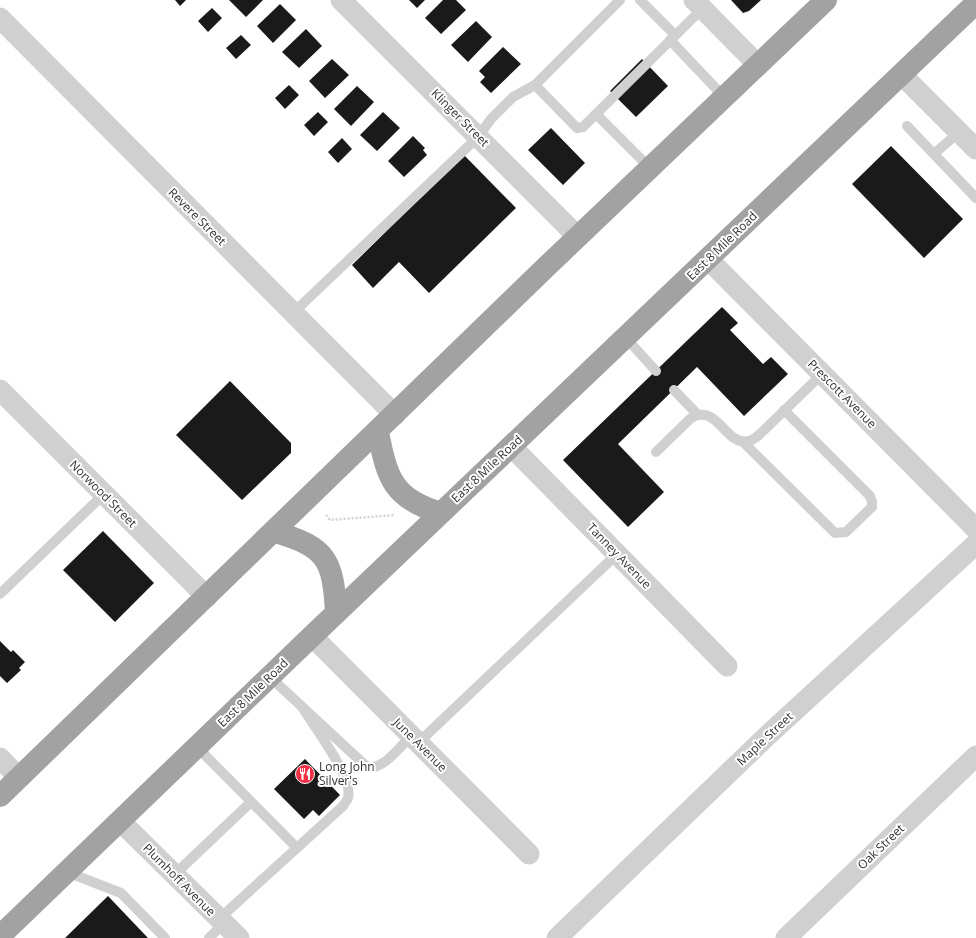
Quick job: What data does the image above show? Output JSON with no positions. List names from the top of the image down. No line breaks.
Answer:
{"streets":{"highway":["East 8 Mile Road"],"street":["Klinger Street","Revere Street","Prescott Avenue","Norwood Street","Tanney Avenue","Maple Street","June Avenue","Oak Street","Plumhoff Avenue"]},"crossings":[["East 8 Mile Road","Prescott Avenue"],["East 8 Mile Road","Tanney Avenue"],["East 8 Mile Road","June Avenue"],["East 8 Mile Road","Plumhoff Avenue"]],"places":{"restaurant":["Long John Silver's"]}}
